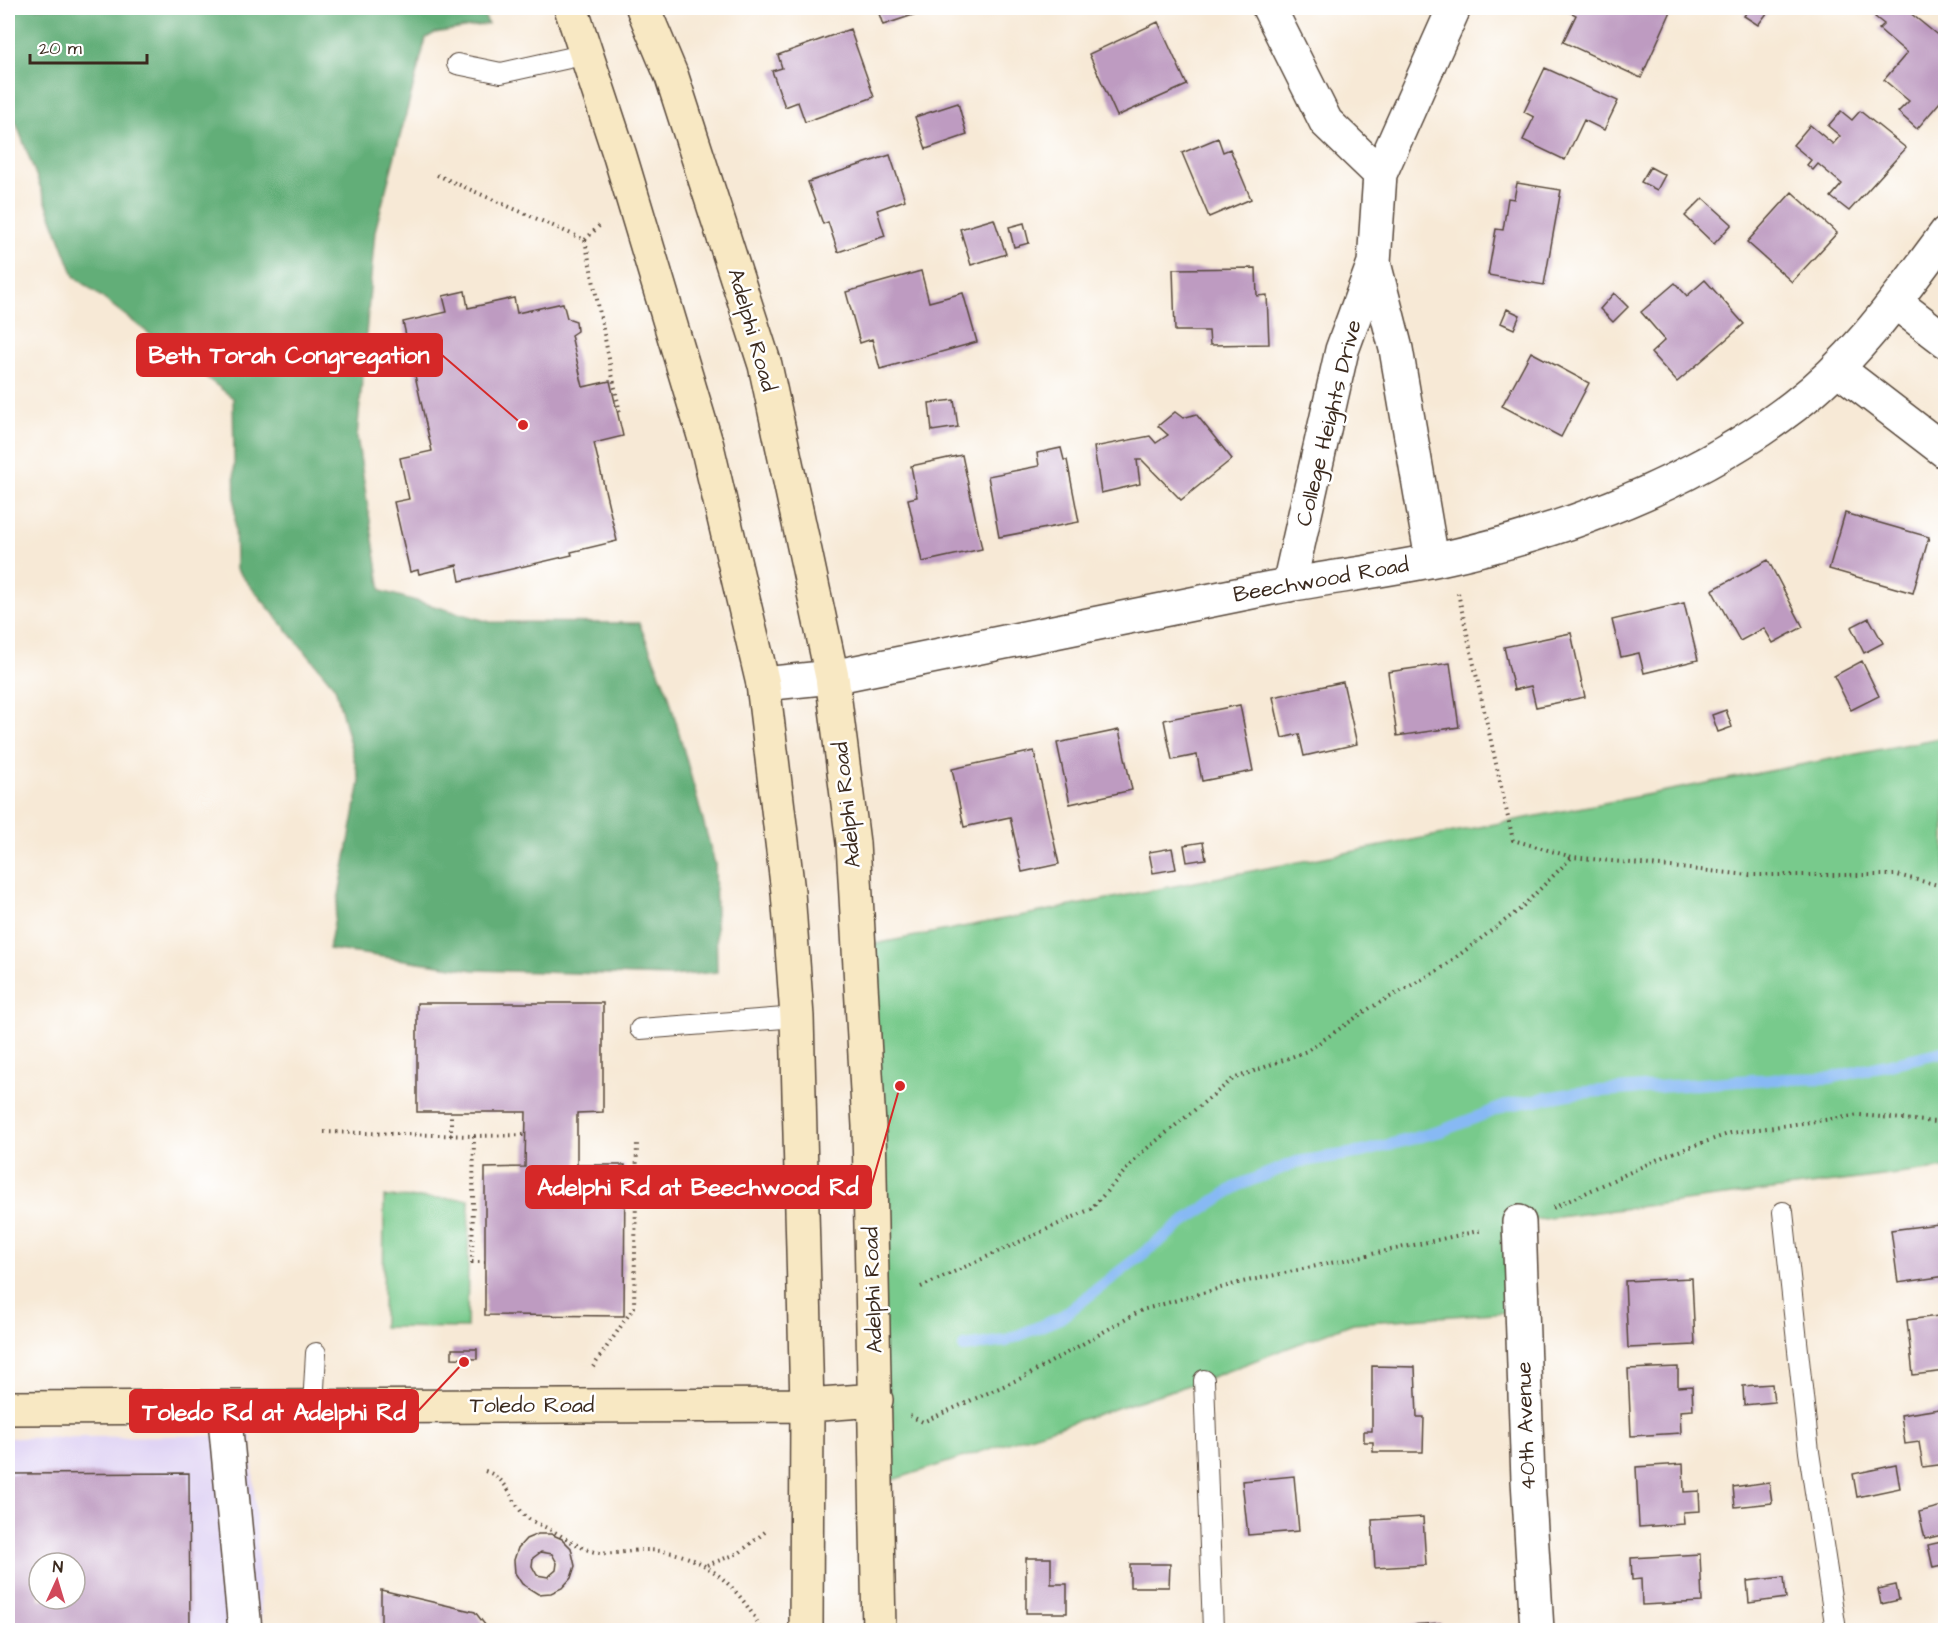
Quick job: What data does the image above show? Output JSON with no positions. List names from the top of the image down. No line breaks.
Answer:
{"streets":{"main road":["Adelphi Road","Toledo Road"],"street":["College Heights Drive","Beechwood Road","40th Avenue"]},"crossings":[["Adelphi Road","Beechwood Road"],["Adelphi Road","Toledo Road"],["College Heights Drive","Beechwood Road"]],"places":["Beth Torah Congregation","Adelphi Rd at Beechwood Rd","Toledo Rd at Adelphi Rd"],"scale_bar":"20 m","north":"top"}
